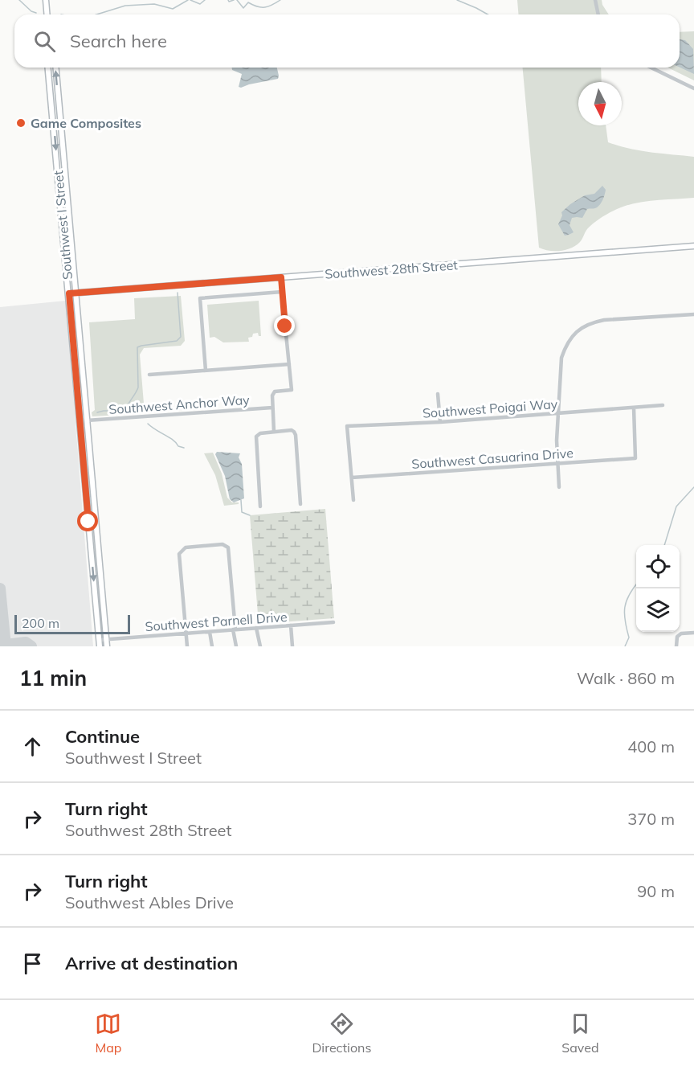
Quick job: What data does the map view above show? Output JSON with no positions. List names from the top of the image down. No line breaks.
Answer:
{"streets":{"main road":["Southwest I Street","Southwest 28th Street"],"street":["Southwest Anchor Way","Southwest Poigai Way","Southwest Casuarina Drive","Southwest Parnell Drive"]},"crossings":[["Southwest I Street","Southwest 28th Street"],["Southwest I Street","Southwest Anchor Way"],["Southwest I Street","Southwest Parnell Drive"],["Southwest Poigai Way","Southwest Casuarina Drive"]],"places":["Game Composites"],"scale_bar":"200 m","north":"bottom","page":{"search":"Search here","scale":"200 m","heading":["11 min","Walk · 860 m"],"list":[["Continue","Southwest I Street","400 m"],["Turn right","Southwest 28th Street","370 m"],["Turn right","Southwest Ables Drive","90 m"],"Arrive at destination"],"nav":["Map","Directions","Saved"]}}
